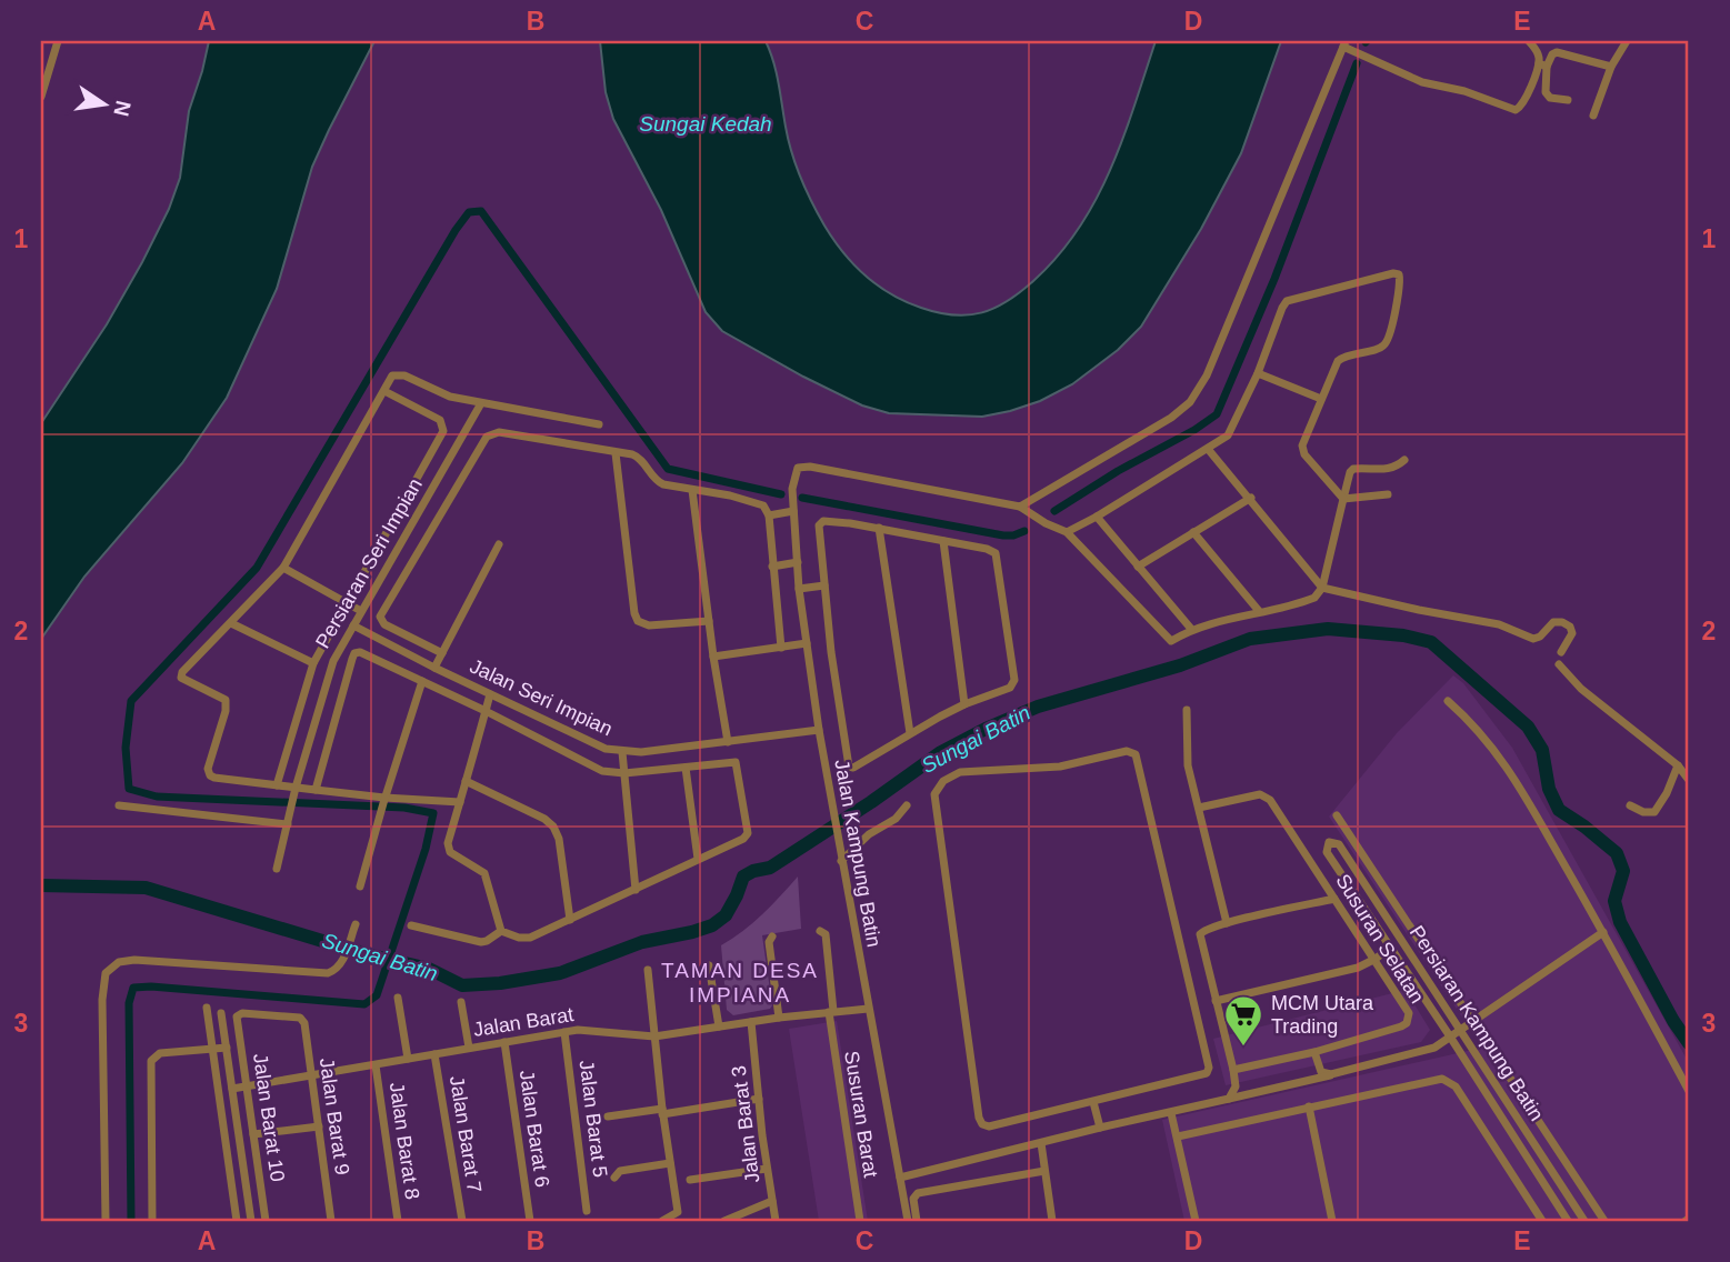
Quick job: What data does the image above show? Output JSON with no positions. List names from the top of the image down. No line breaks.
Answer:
{"streets":{"street":["Persiaran Seri Impian","Jalan Seri Impian","Jalan Kampung Batin","Susuran Selatan","Jalan Barat","Persiaran Kampung Batin","Susuran Barat","Jalan Barat 9","Jalan Barat 10","Jalan Barat 5","Jalan Barat 3","Jalan Barat 6","Jalan Barat 7","Jalan Barat 8"]},"crossings":[["Persiaran Seri Impian","Jalan Seri Impian"],["Jalan Seri Impian","Jalan Kampung Batin"],["Jalan Kampung Batin","Jalan Barat"],["Jalan Barat","Susuran Barat"],["Jalan Barat","Jalan Barat 9"],["Jalan Barat","Jalan Barat 10"],["Jalan Barat","Jalan Barat 5"],["Jalan Barat","Jalan Barat 3"],["Jalan Barat","Jalan Barat 6"],["Jalan Barat","Jalan Barat 7"],["Jalan Barat","Jalan Barat 8"],["Jalan Barat 9","Jalan Barat 10"]],"districts":["TAMAN DESA IMPIANA"],"water":["Sungai Kedah","Sungai Batin"],"places":{"supermarket":["MCM Utara Trading"]},"north":"right","grid":{"columns":["A","B","C","D","E"],"rows":["1","2","3"]}}
